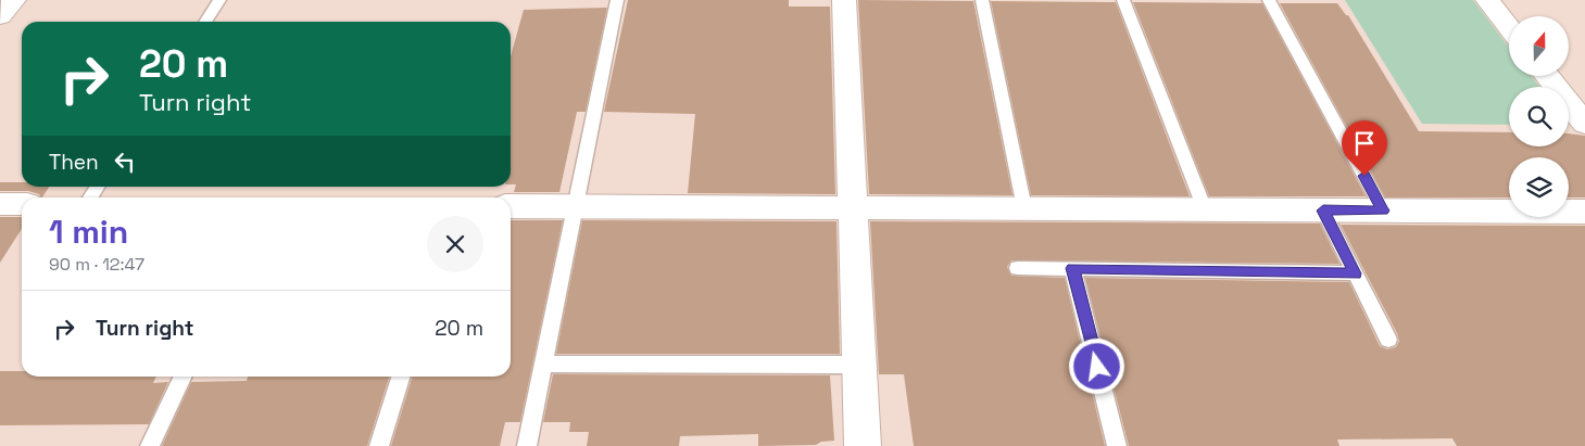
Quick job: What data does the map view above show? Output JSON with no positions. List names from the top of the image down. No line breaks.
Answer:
{"north":"top","page":{"turn":["20 m","Turn right"],"then":"Then","heading":["1 min","90 m · 12:47"],"list":[{"name":"Turn right","value":"20 m"}]}}
